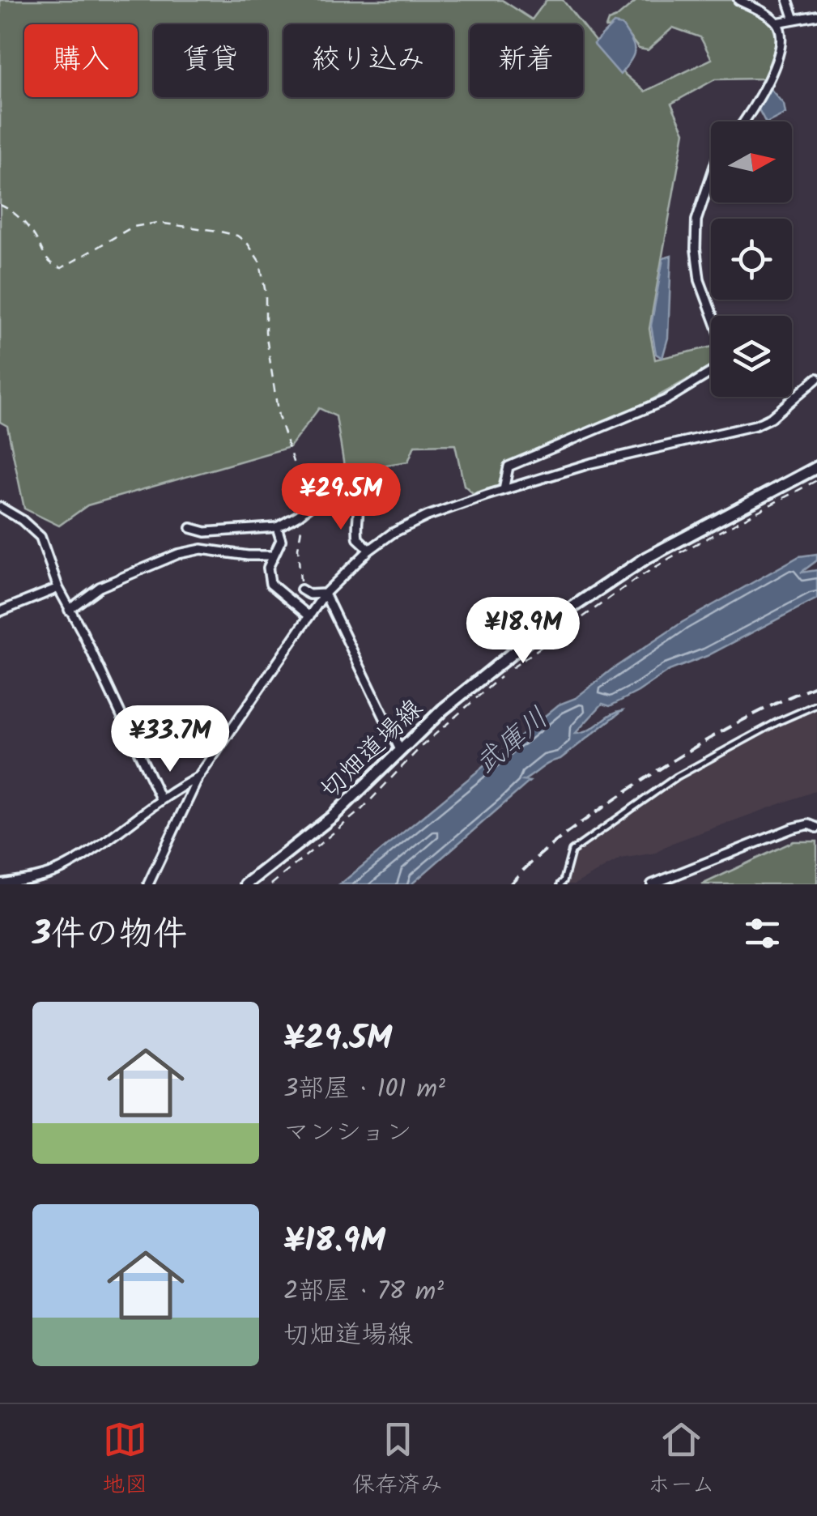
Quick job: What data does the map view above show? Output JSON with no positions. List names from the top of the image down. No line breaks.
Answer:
{"streets":{"main road":["切畑道場線"]},"water":["武庫川"],"north":"right","page":{"chip":["購入","賃貸","絞り込み","新着"],"price":["¥29.5M","¥18.9M","¥33.7M"],"heading":"3件の物件","list":[{"name":"¥29.5M","note":"3部屋 · 101 m² · マンション"},{"name":"¥18.9M","note":"2部屋 · 78 m² · 切畑道場線"}],"tabs":["地図","保存済み","ホーム"]}}
